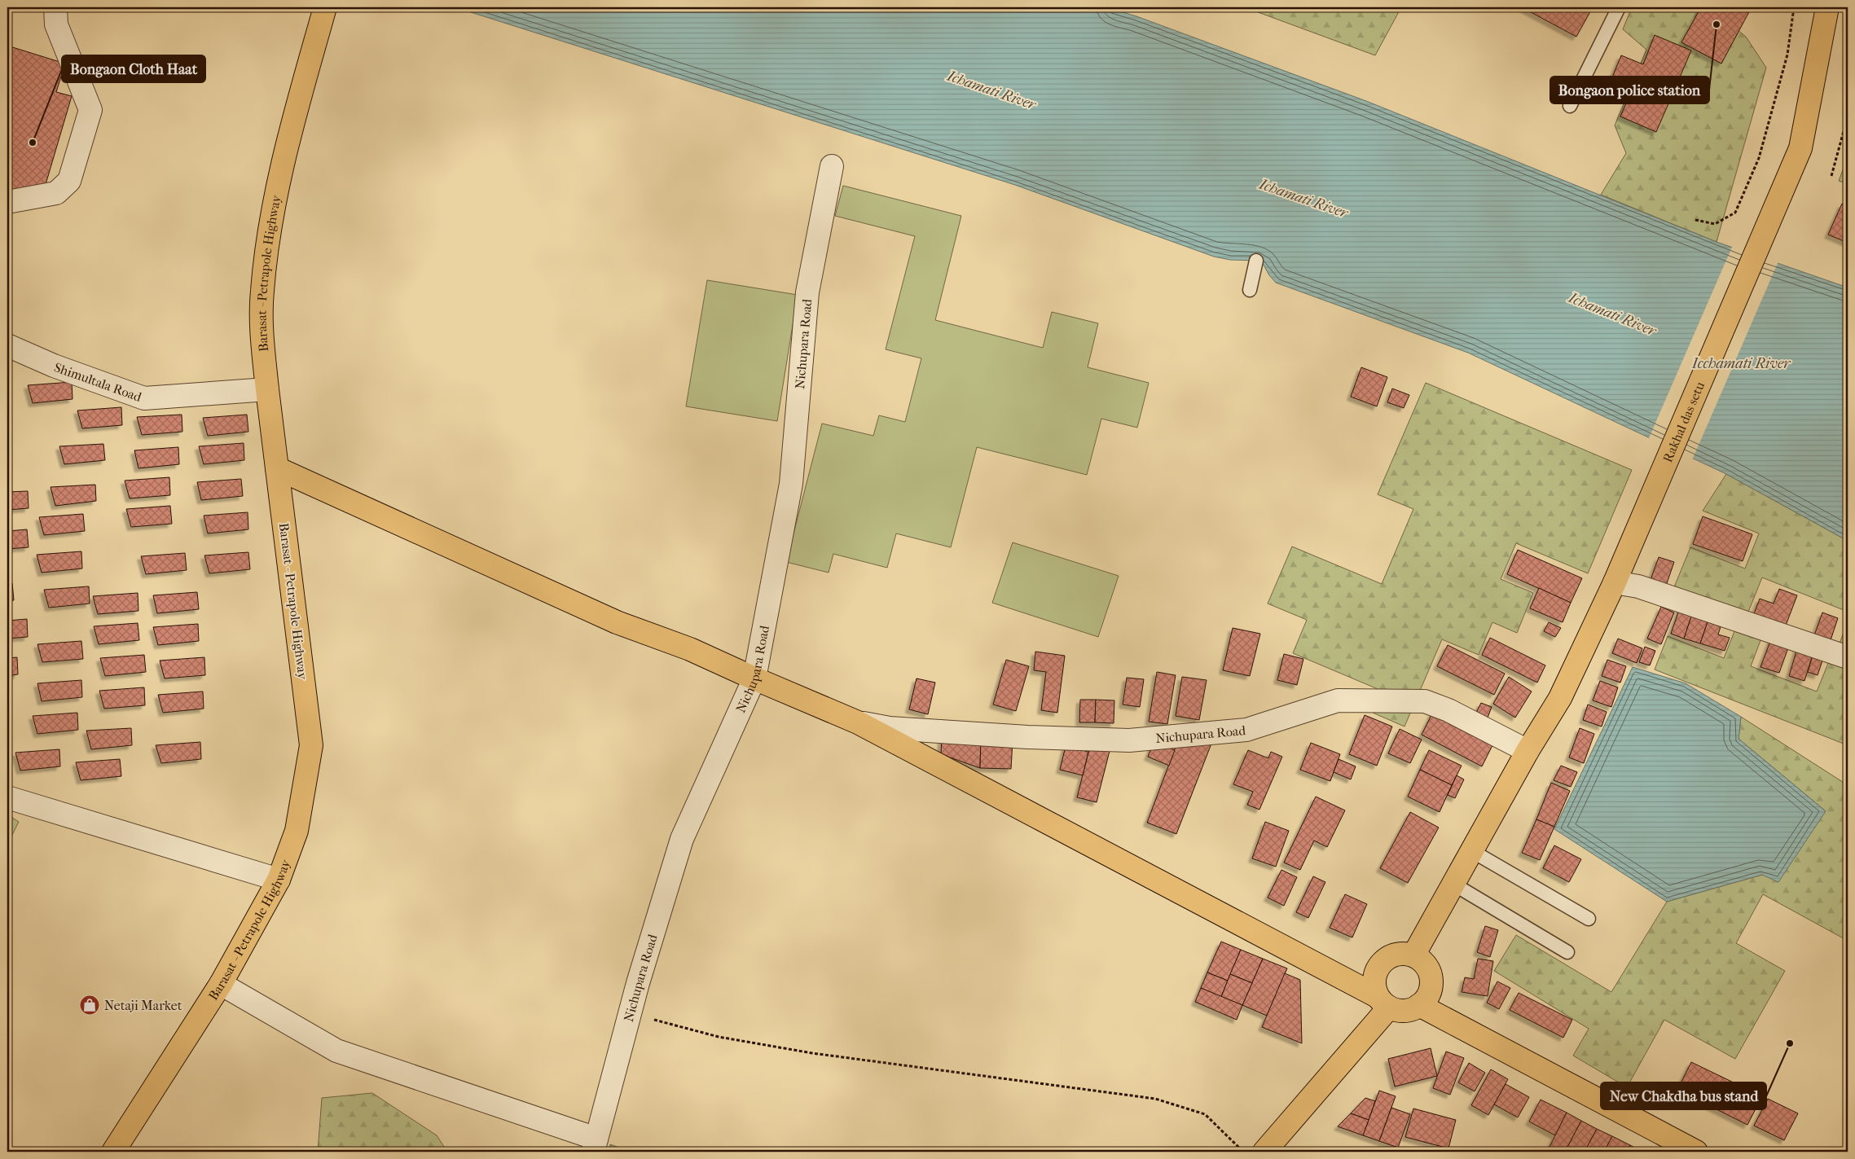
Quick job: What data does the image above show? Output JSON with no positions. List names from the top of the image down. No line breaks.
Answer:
{"streets":{"highway":["Barasat - Petrapole Highway","Rakhal das setu"],"street":["Nichupara Road","Shimultala Road"]},"crossings":[["Barasat - Petrapole Highway","Shimultala Road"],["Nichupara Road","Rakhal das setu"]],"water":["Ichamati River","Icchamati River"],"places":{"other":["Bongaon police station","Bongaon Cloth Haat","New Chakdha bus stand"],"shop":["Netaji Market"]}}
